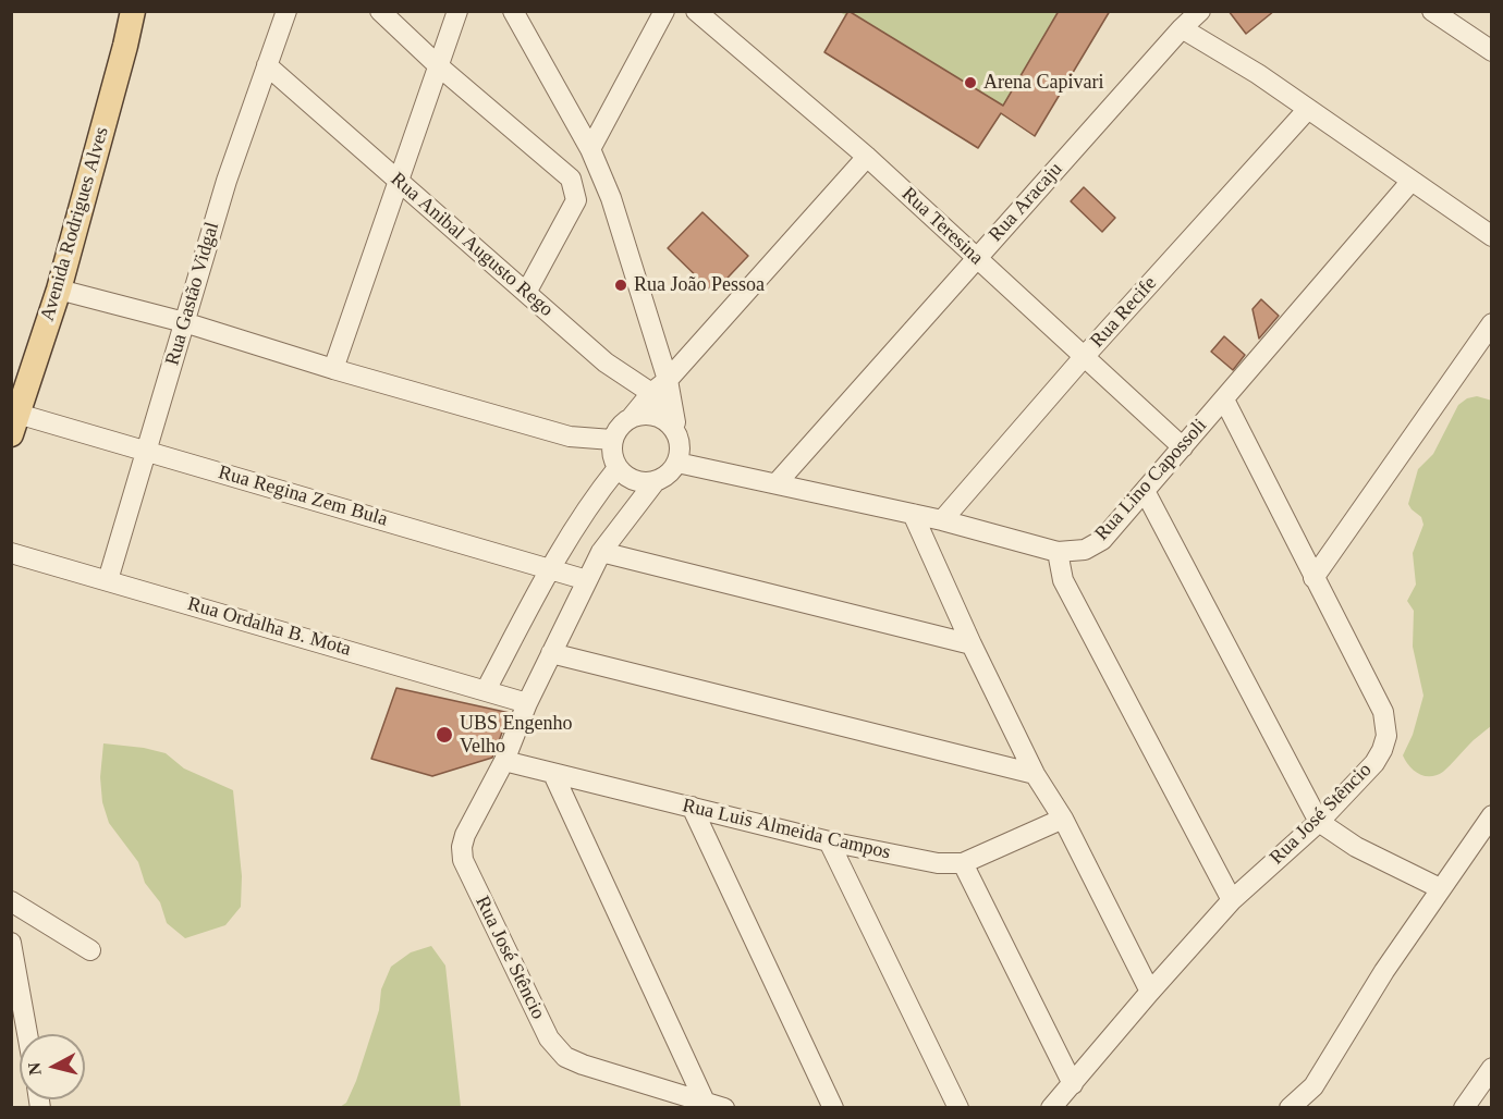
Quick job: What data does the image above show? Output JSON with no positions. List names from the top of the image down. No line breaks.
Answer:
{"streets":{"main road":["Avenida Rodrigues Alves"],"street":["Rua Aracaju","Rua Teresina","Rua Anibal Augusto Rego","Rua Gastão Vidgal","Rua Recife","Rua Lino Capossoli","Rua Regina Zem Bula","Rua Ordalha B. Mota","Rua José Stêncio","Rua Luis Almeida Campos"]},"crossings":[["Rua Aracaju","Rua Teresina"],["Rua Aracaju","Rua Lino Capossoli"],["Avenida Rodrigues Alves","Rua Regina Zem Bula"],["Rua Teresina","Rua Recife"],["Rua Teresina","Rua Lino Capossoli"],["Rua Anibal Augusto Rego","Rua Gastão Vidgal"],["Rua Anibal Augusto Rego","Rua Lino Capossoli"],["Rua Anibal Augusto Rego","Rua José Stêncio"],["Rua Gastão Vidgal","Rua Regina Zem Bula"],["Rua Gastão Vidgal","Rua Ordalha B. Mota"],["Rua Recife","Rua Lino Capossoli"],["Rua Lino Capossoli","Rua José Stêncio"],["Rua Regina Zem Bula","Rua José Stêncio"],["Rua Ordalha B. Mota","Rua José Stêncio"],["Rua José Stêncio","Rua Luis Almeida Campos"]],"places":["Arena Capivari","Rua João Pessoa","UBS Engenho Velho"],"north":"left"}
